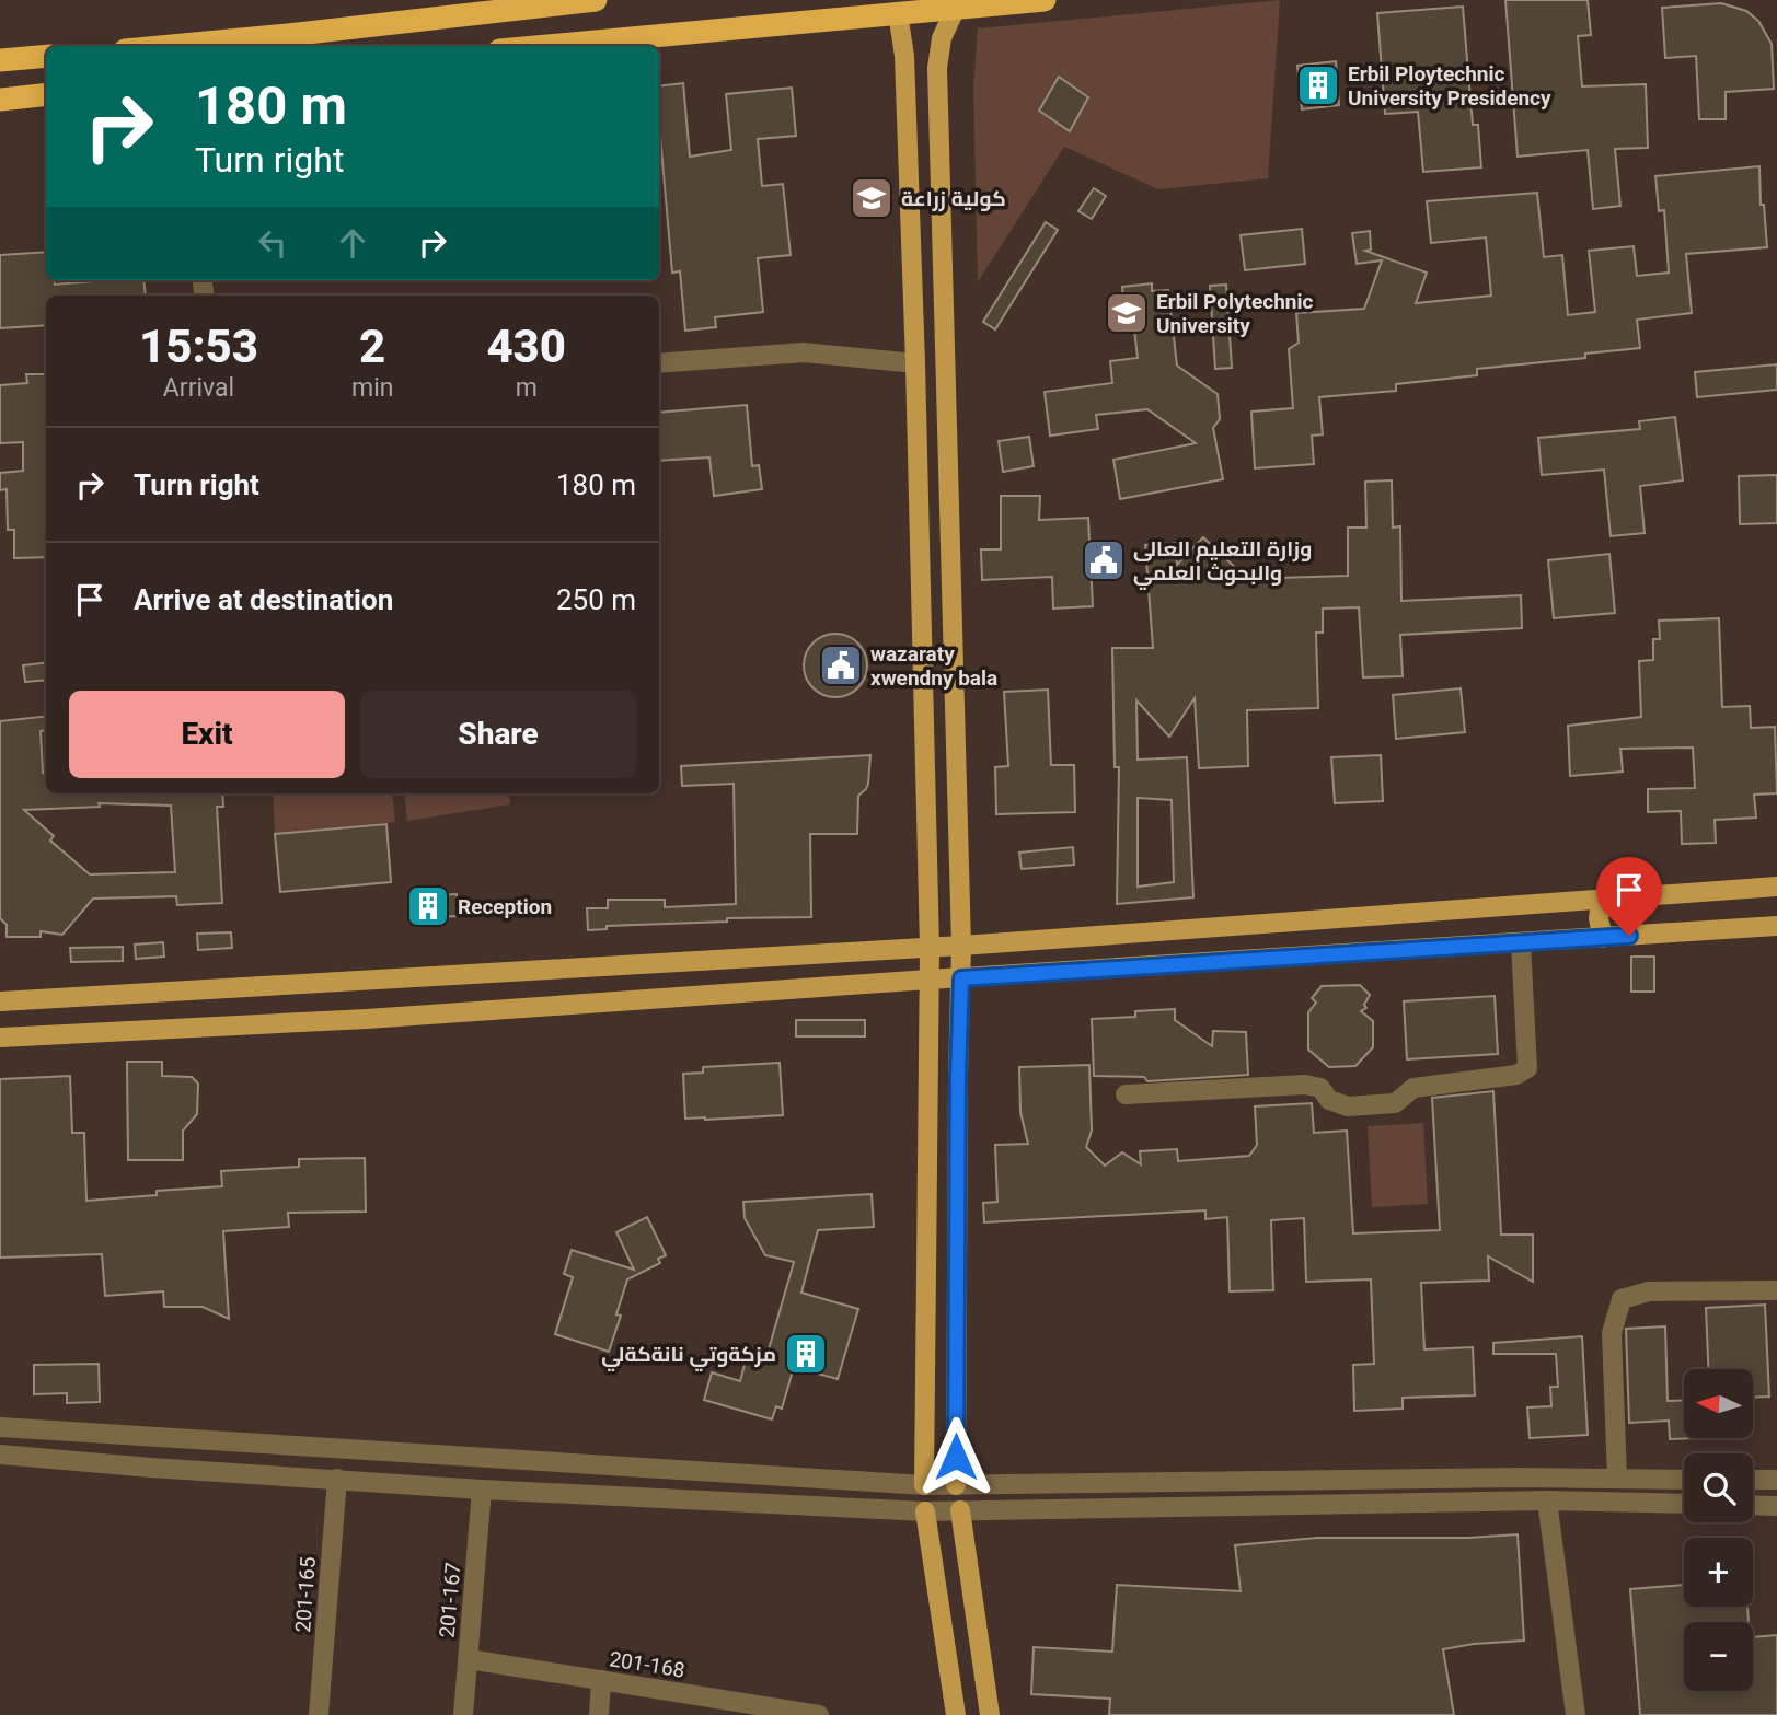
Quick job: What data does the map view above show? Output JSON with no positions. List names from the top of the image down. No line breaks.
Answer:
{"streets":{"street":["201-165","201-167","201-168"]},"crossings":[["201-167","201-168"]],"places":{"building":["Erbil Ploytechnic University Presidency","Reception","مزكةوتي نانةكةلي"],"school or university":["كولية زراعة","Erbil Polytechnic University"],"public building":["وزارة التعليم العالى والبحوث العلمي","wazaraty xwendny bala"]},"north":"left","page":{"turn":["180 m","Turn right"],"eta":["15:53","Arrival","2","min","430","m"],"list":[{"name":"Turn right","value":"180 m"},{"name":"Arrive at destination","value":"250 m"}],"buttons":["Exit","Share"],"map_buttons":["+","−"]}}
